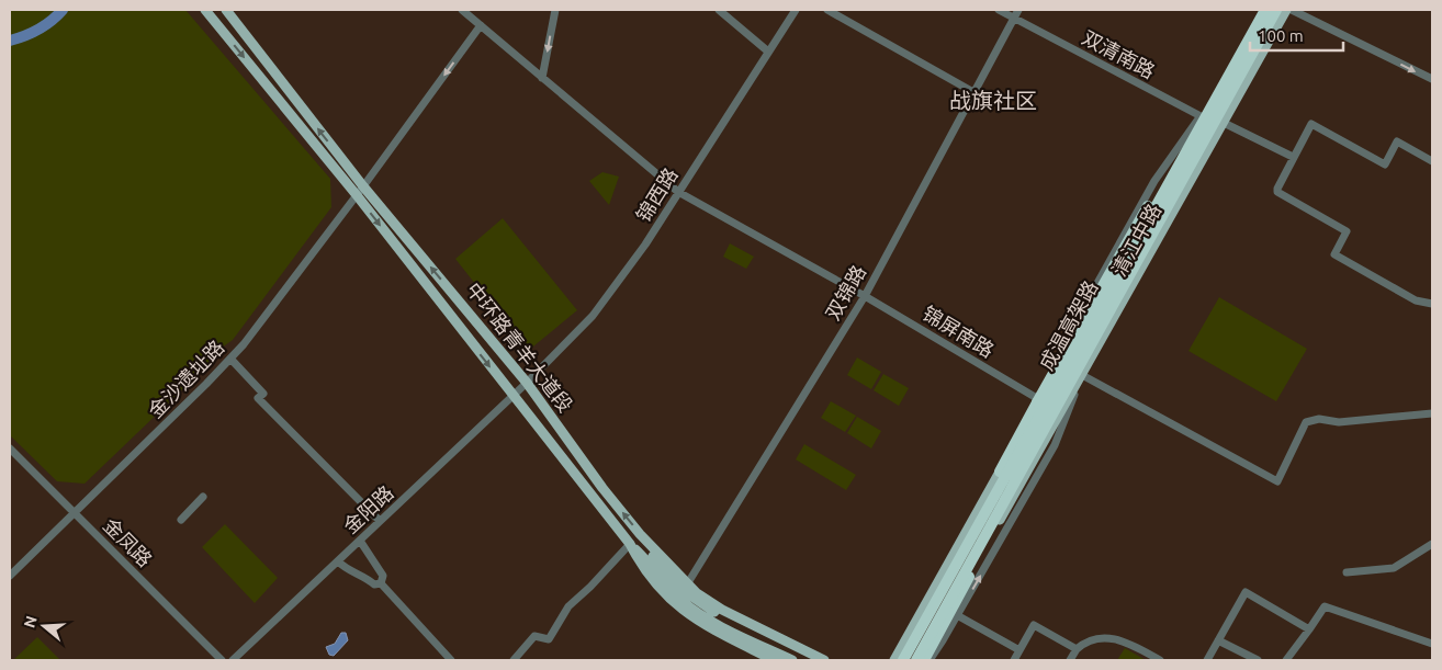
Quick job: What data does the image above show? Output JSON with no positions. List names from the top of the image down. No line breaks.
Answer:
{"streets":{"highway":["成温高架路"],"main road":["清江中路","中环路青羊大道段"],"street":["双清南路","锦西路","双锦路","锦屏南路","金沙遗址路","金阳路","金凤路"]},"crossings":[["双清南路","清江中路"],["双清南路","双锦路"],["锦西路","锦屏南路"],["锦西路","中环路青羊大道段"],["锦西路","金阳路"],["清江中路","成温高架路"],["清江中路","锦屏南路"],["双锦路","锦屏南路"],["双锦路","中环路青羊大道段"],["锦屏南路","金沙遗址路"],["中环路青羊大道段","金沙遗址路"],["中环路青羊大道段","金阳路"],["金沙遗址路","金凤路"]],"districts":["战旗社区"],"scale_bar":"100 m","north":"left"}
